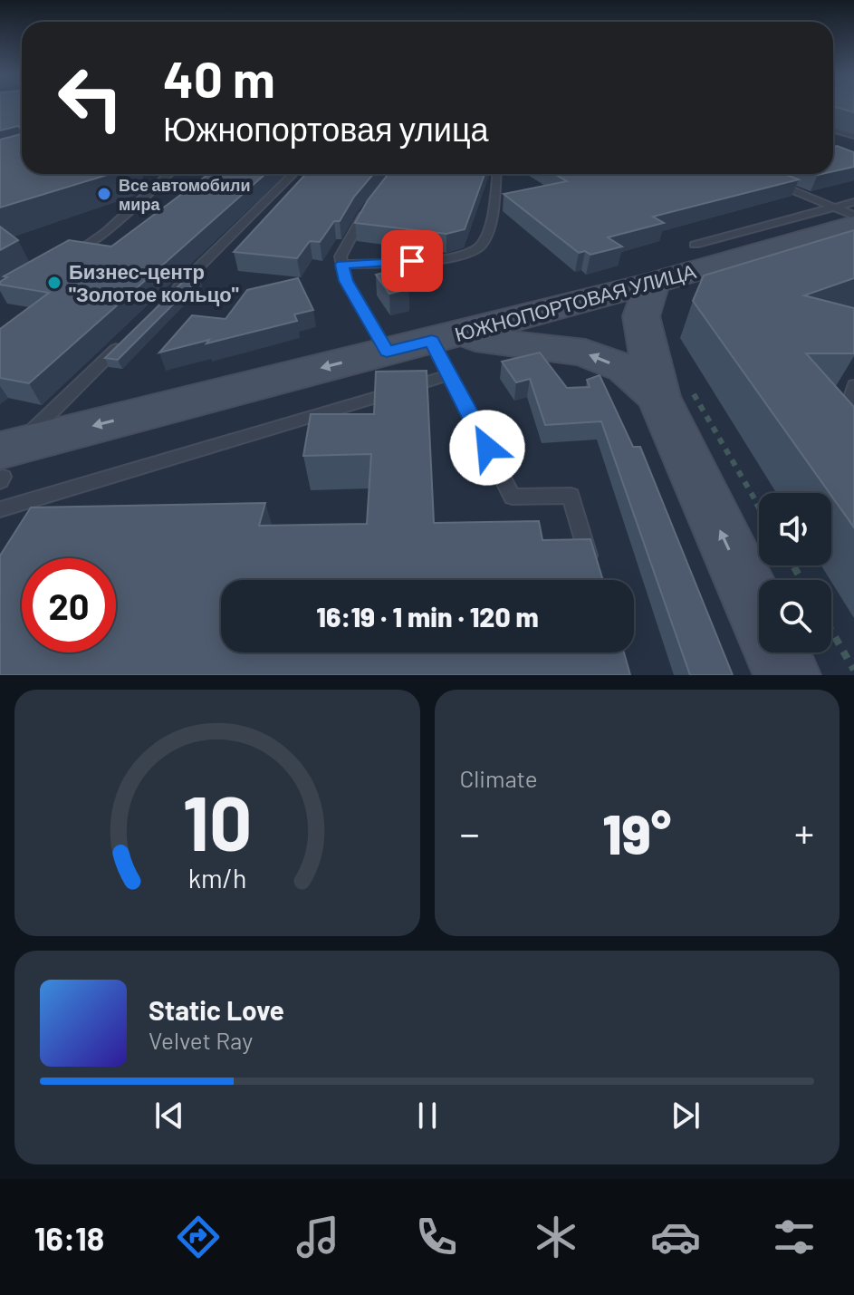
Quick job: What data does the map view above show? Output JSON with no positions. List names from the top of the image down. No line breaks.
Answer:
{"streets":{"main road":["ЮЖНОПОРТОВАЯ УЛИЦА"]},"one_way":["ЮЖНОПОРТОВАЯ УЛИЦА"],"places":["Все автомобили мира","Бизнес-центр \"Золотое кольцо\""],"page":{"turn":["40 m","Южнопортовая улица"],"limit":"20","trip":"16:19 · 1 min · 120 m","tile":"Climate","heat":["−","19°","+"],"song":["Static Love","Velvet Ray"],"tabs":"16:18","gauge":["10","km/h"]}}
